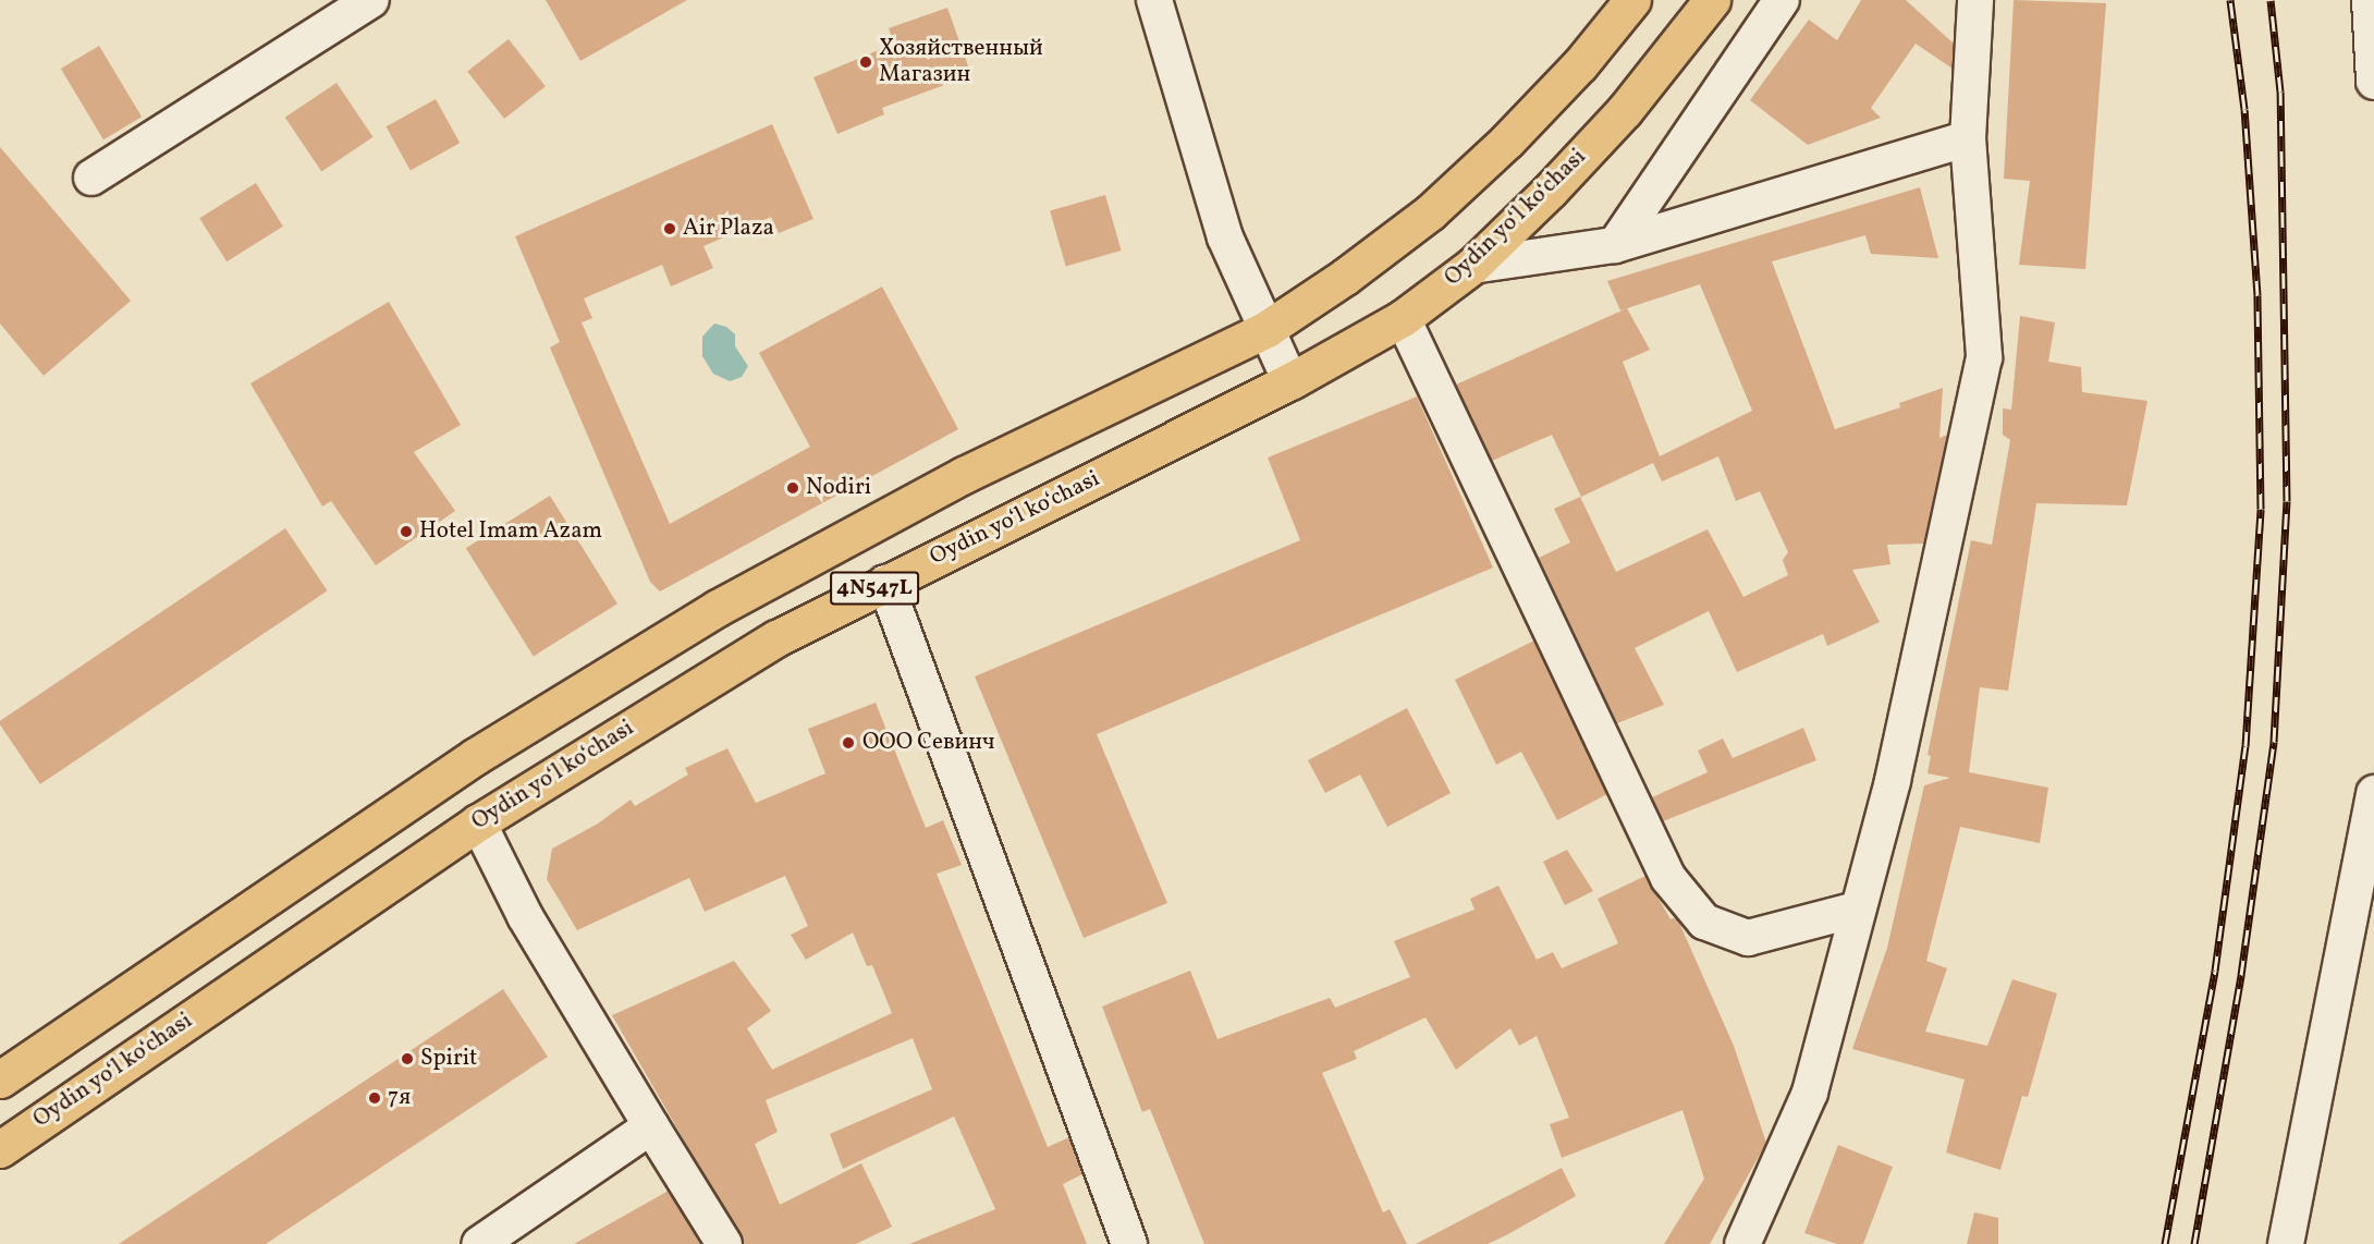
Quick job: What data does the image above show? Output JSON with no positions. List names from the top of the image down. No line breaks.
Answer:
{"streets":{"main road":["Oydin yoʻl koʻchasi","4N547L"]},"places":["Хозяйственный Магазин","Air Plaza","Nodiri","Hotel Imam Azam","ООО Севинч","Spirit","7я"]}
